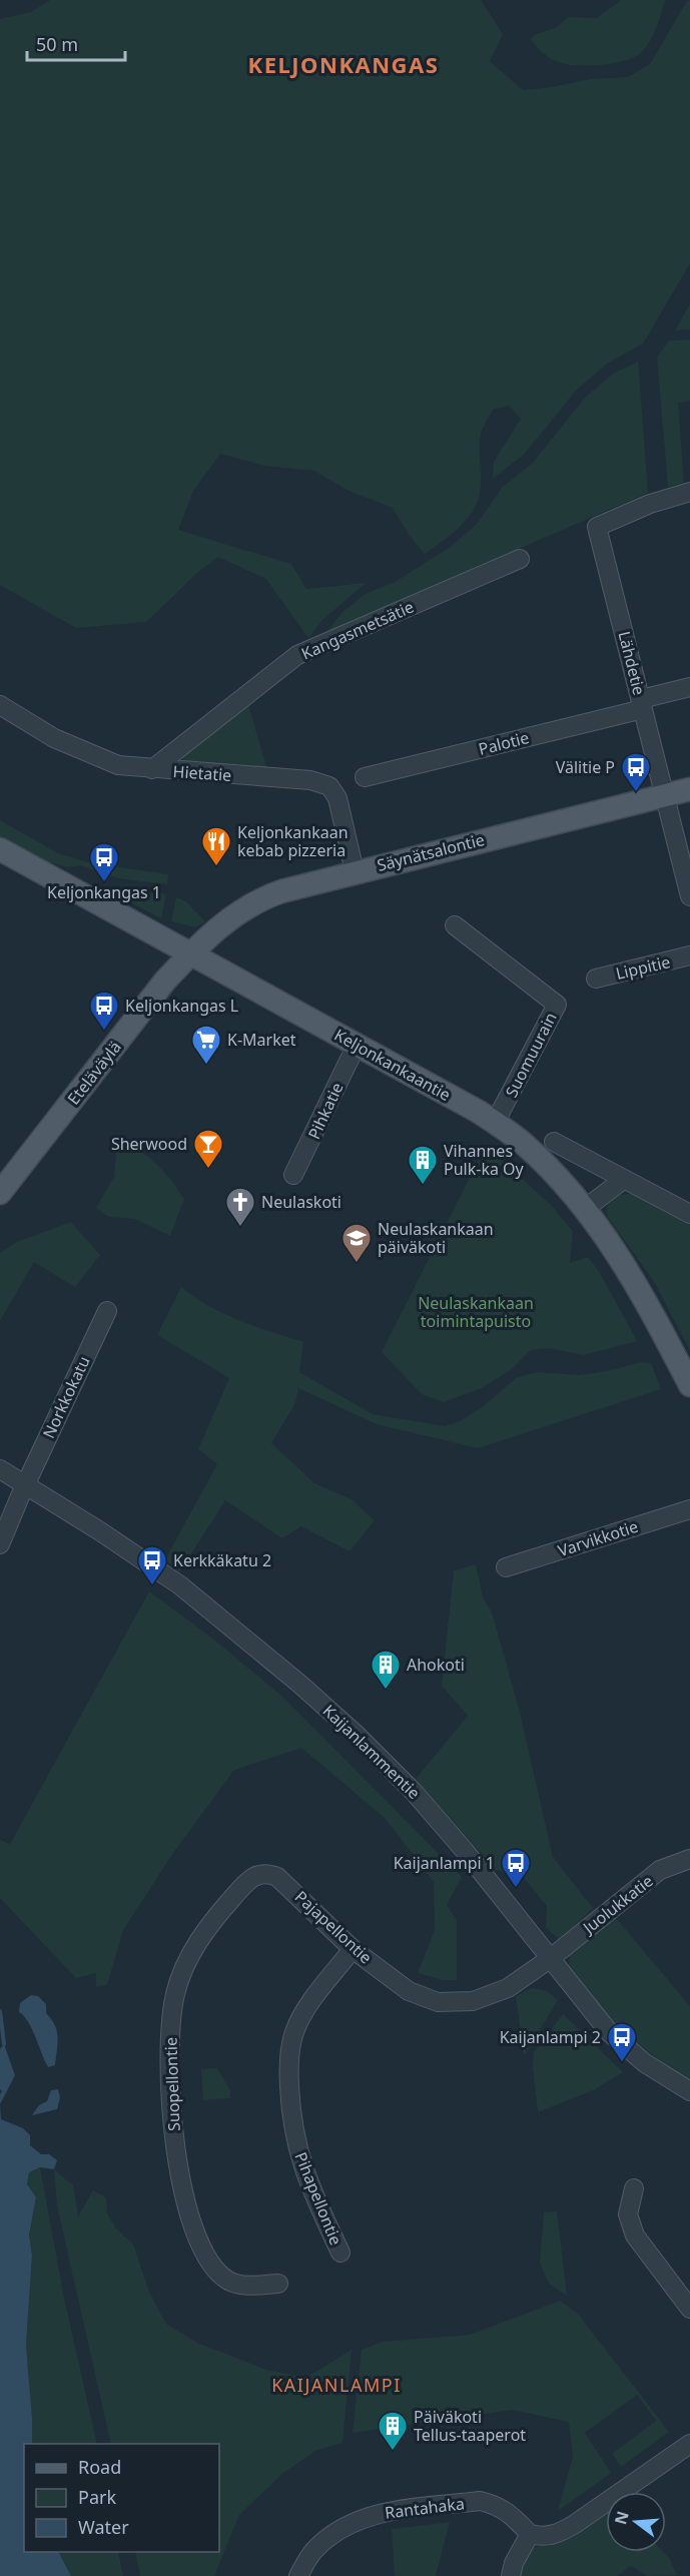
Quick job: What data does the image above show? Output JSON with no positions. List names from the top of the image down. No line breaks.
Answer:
{"streets":{"main road":["Säynätsalontie","Keljonkankaantie","Eteläväylä"],"street":["Kangasmetsätie","Lähdetie","Palotie","Hietatie","Lippitie","Suomuurain","Pihkatie","Norkkokatu","Varvikkotie","Kaijanlammentie","Juolukkatie","Pajapellontie","Suopellontie","Pihapellontie","Rantahaka"]},"crossings":[["Kangasmetsätie","Hietatie"],["Lähdetie","Palotie"],["Lähdetie","Säynätsalontie"],["Hietatie","Säynätsalontie"],["Säynätsalontie","Keljonkankaantie"],["Säynätsalontie","Eteläväylä"],["Suomuurain","Keljonkankaantie"],["Keljonkankaantie","Eteläväylä"],["Keljonkankaantie","Pihkatie"],["Norkkokatu","Kaijanlammentie"],["Kaijanlammentie","Juolukkatie"],["Kaijanlammentie","Pajapellontie"],["Juolukkatie","Pajapellontie"],["Pajapellontie","Suopellontie"],["Pajapellontie","Pihapellontie"]],"districts":["KELJONKANGAS","KAIJANLAMPI"],"parks":["Neulaskankaan toimintapuisto"],"places":{"bus stop":["Välitie P","Keljonkangas 1","Keljonkangas L","Kerkkäkatu 2","Kaijanlampi 1","Kaijanlampi 2"],"restaurant":["Keljonkankaan kebab pizzeria"],"supermarket":["K-Market"],"bar":["Sherwood"],"building":["Vihannes Pulk-ka Oy","Ahokoti","Päiväkoti Tellus-taaperot"],"church":["Neulaskoti"],"school or university":["Neulaskankaan päiväkoti"]},"legend":["Road","Park","Water"],"scale_bar":"50 m","north":"left"}
